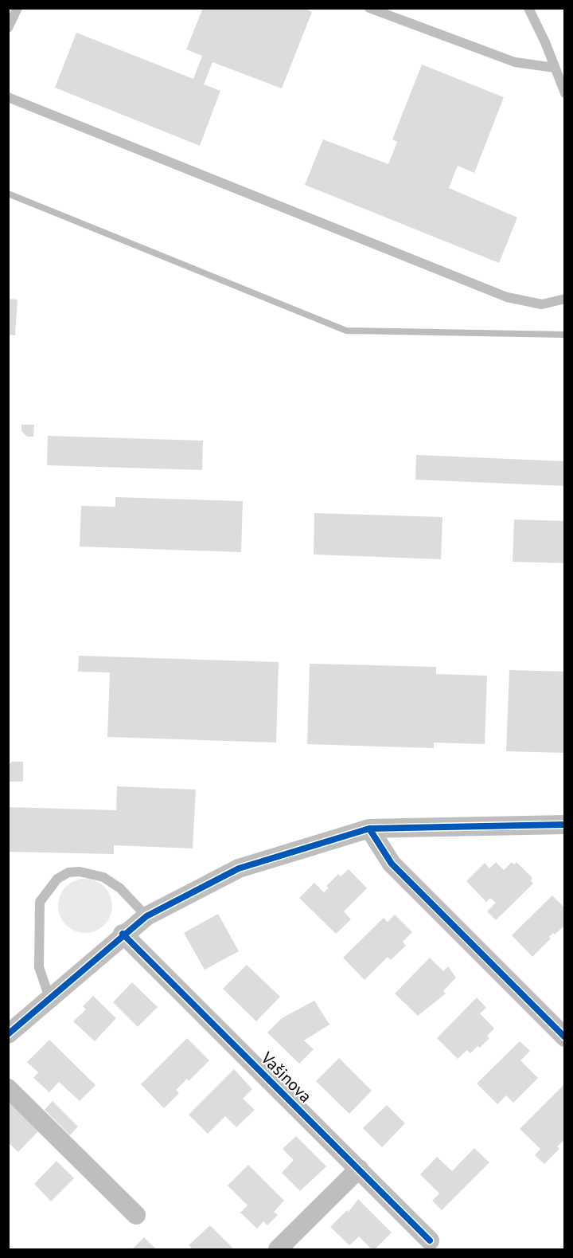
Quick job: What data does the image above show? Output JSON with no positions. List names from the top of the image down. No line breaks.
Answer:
{"streets":{"street":["Vašinova"]}}
